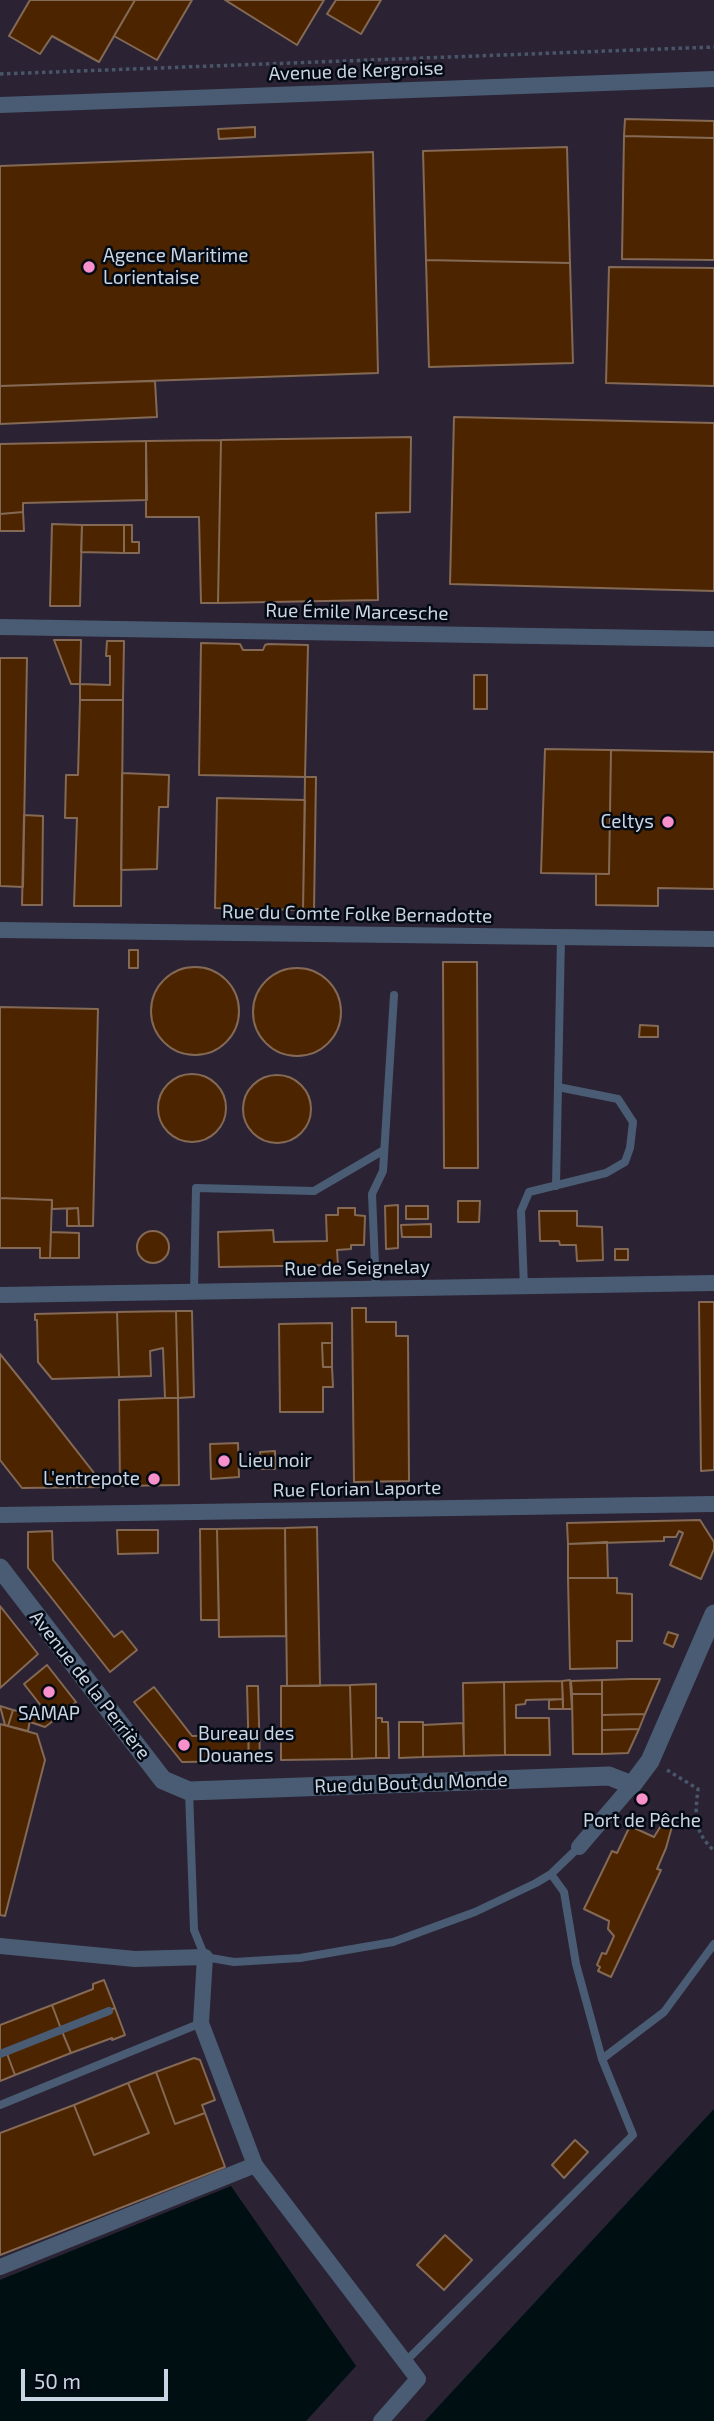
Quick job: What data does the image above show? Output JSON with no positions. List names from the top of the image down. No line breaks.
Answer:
{"streets":{"street":["Avenue de Kergroise","Rue Émile Marcesche","Rue du Comte Folke Bernadotte","Rue de Seignelay","Rue Florian Laporte","Avenue de la Perrière","Rue du Bout du Monde"]},"crossings":[["Avenue de la Perrière","Rue du Bout du Monde"]],"places":["Agence Maritime Lorientaise","Celtys","Lieu noir","L'entrepote","SAMAP","Bureau des Douanes","Port de Pêche"],"scale_bar":"50 m"}
